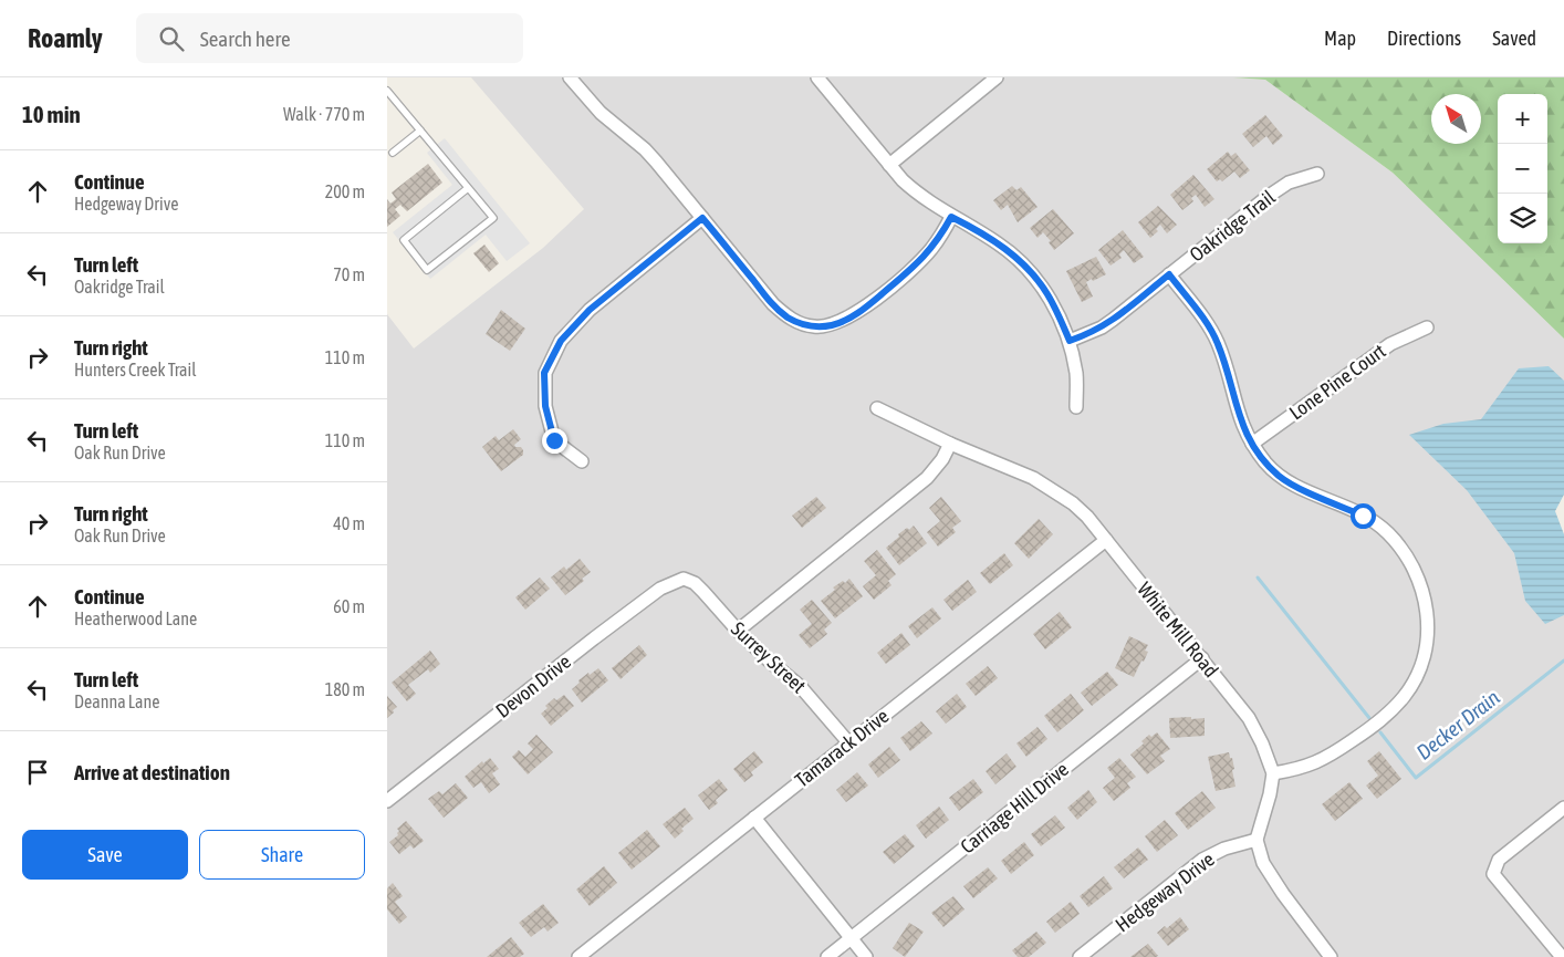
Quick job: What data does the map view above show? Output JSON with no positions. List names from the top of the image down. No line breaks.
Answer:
{"streets":{"street":["Oakridge Trail","Lone Pine Court","White Mill Road","Surrey Street","Devon Drive","Tamarack Drive","Carriage Hill Drive","Hedgeway Drive"]},"crossings":[["White Mill Road","Tamarack Drive"],["White Mill Road","Carriage Hill Drive"],["White Mill Road","Hedgeway Drive"],["Surrey Street","Devon Drive"],["Surrey Street","Tamarack Drive"]],"water":["Decker Drain"],"north":"top left","page":{"header":"Roamly","search":"Search here","nav":["Map","Directions","Saved"],"heading":["10 min","Walk · 770 m"],"map_buttons":["+","−"],"list":[["Continue","Hedgeway Drive","200 m"],["Turn left","Oakridge Trail","70 m"],["Turn right","Hunters Creek Trail","110 m"],["Turn left","Oak Run Drive","110 m"],["Turn right","Oak Run Drive","40 m"],["Continue","Heatherwood Lane","60 m"],["Turn left","Deanna Lane","180 m"],"Arrive at destination"],"buttons":["Save","Share"]}}
